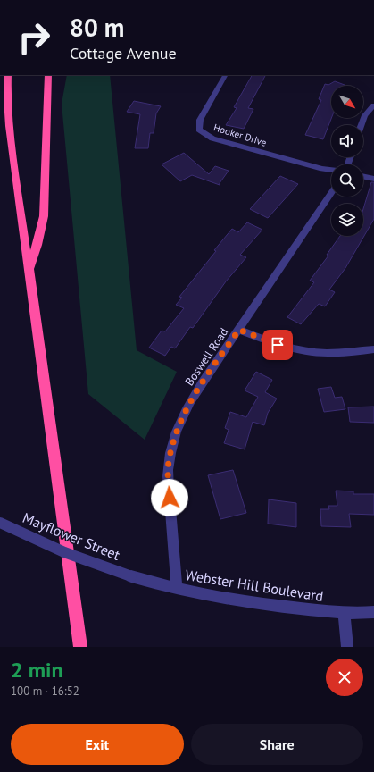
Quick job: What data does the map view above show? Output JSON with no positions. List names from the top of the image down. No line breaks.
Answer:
{"streets":{"street":["Hooker Drive","Boswell Road","Mayflower Street","Webster Hill Boulevard"]},"crossings":[["Boswell Road","Webster Hill Boulevard"],["Mayflower Street","Webster Hill Boulevard"]],"north":"bottom right","page":{"turn":["80 m","Cottage Avenue"],"heading":["2 min","100 m · 16:52"],"buttons":["Exit","Share"]}}
